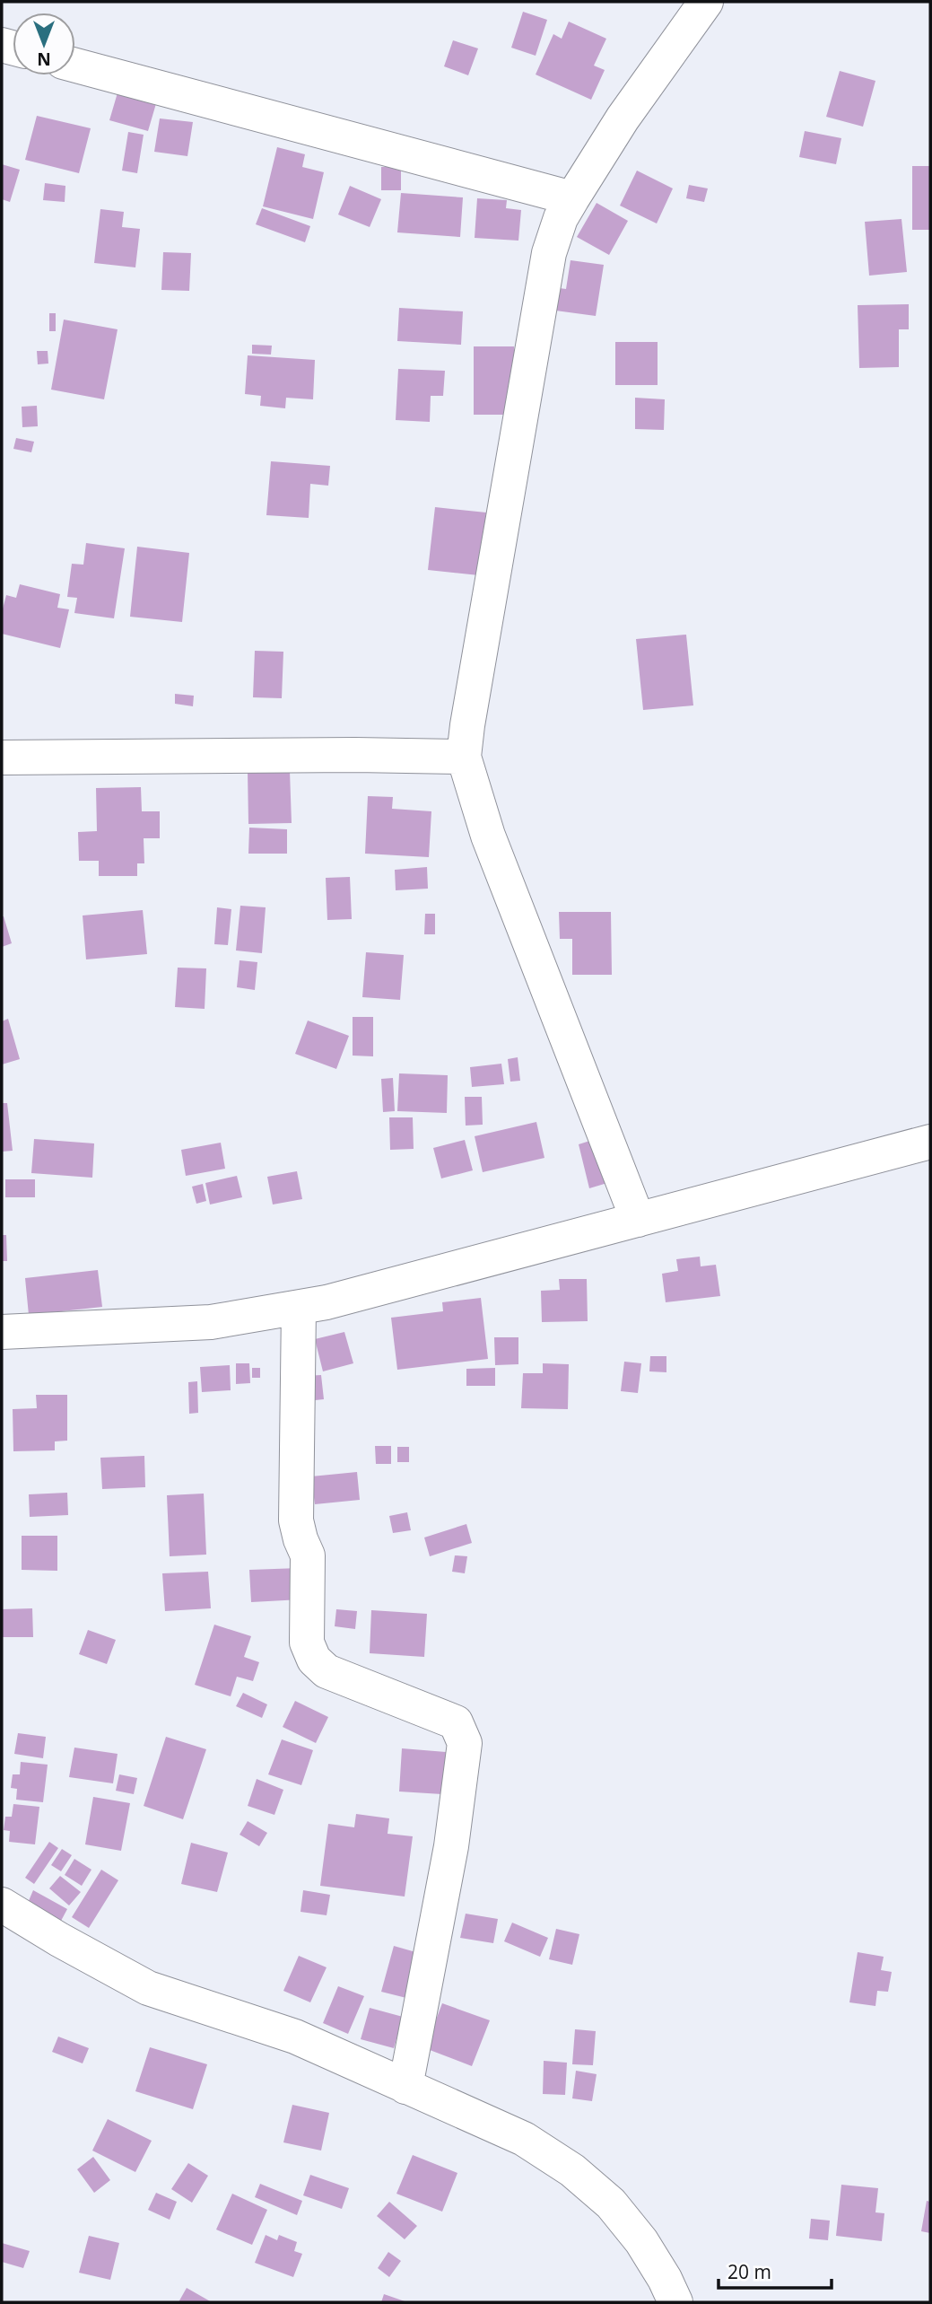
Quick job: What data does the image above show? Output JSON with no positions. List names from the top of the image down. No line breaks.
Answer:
{"scale_bar":"20 m","north":"bottom"}
